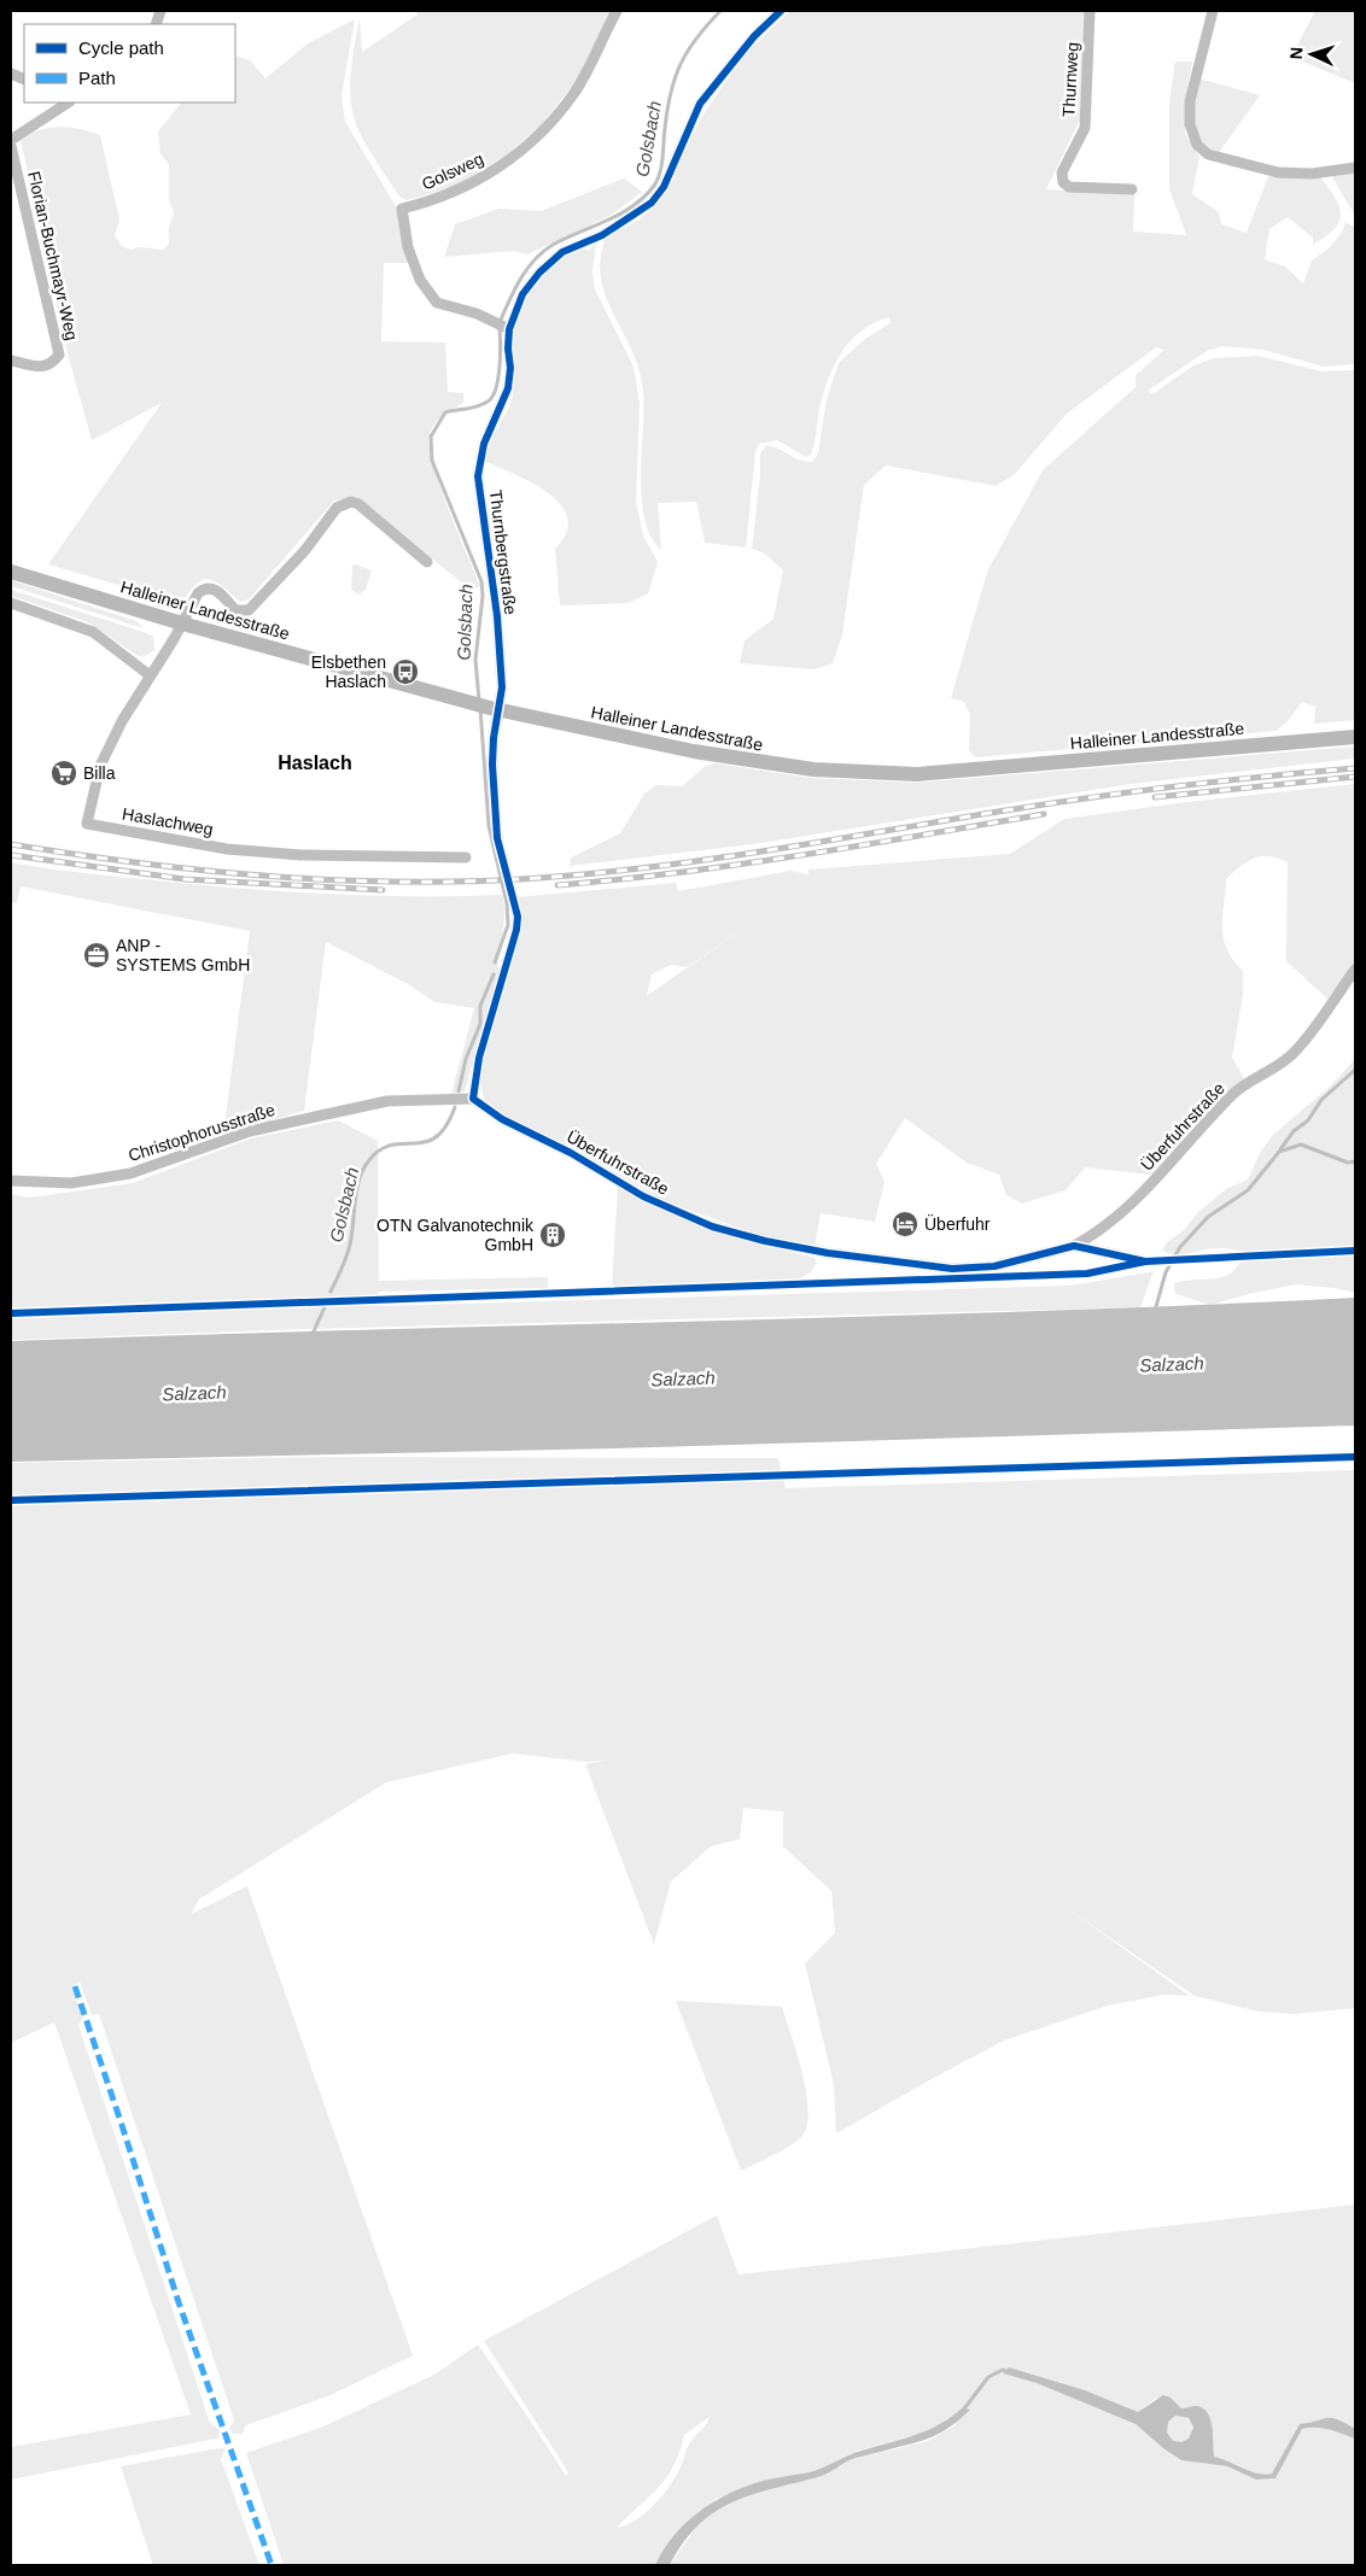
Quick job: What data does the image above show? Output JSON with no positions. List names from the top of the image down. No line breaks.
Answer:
{"streets":{"main road":["Halleiner Landesstraße"],"street":["Thurnweg","Golsweg","Florian-Buchmayr-Weg","Thurnbergstraße","Haslachweg","Überfuhrstraße","Christophorusstraße"]},"crossings":[["Golsweg","Thurnbergstraße"],["Thurnbergstraße","Halleiner Landesstraße"],["Halleiner Landesstraße","Haslachweg"],["Überfuhrstraße","Christophorusstraße"]],"districts":["Haslach"],"water":["Golsbach","Salzach"],"places":{"bus stop":["Elsbethen Haslach"],"supermarket":["Billa"],"office":["ANP - SYSTEMS GmbH"],"hotel":["Überfuhr"],"building":["OTN Galvanotechnik GmbH"]},"legend":["Cycle path","Path"],"north":"left"}
